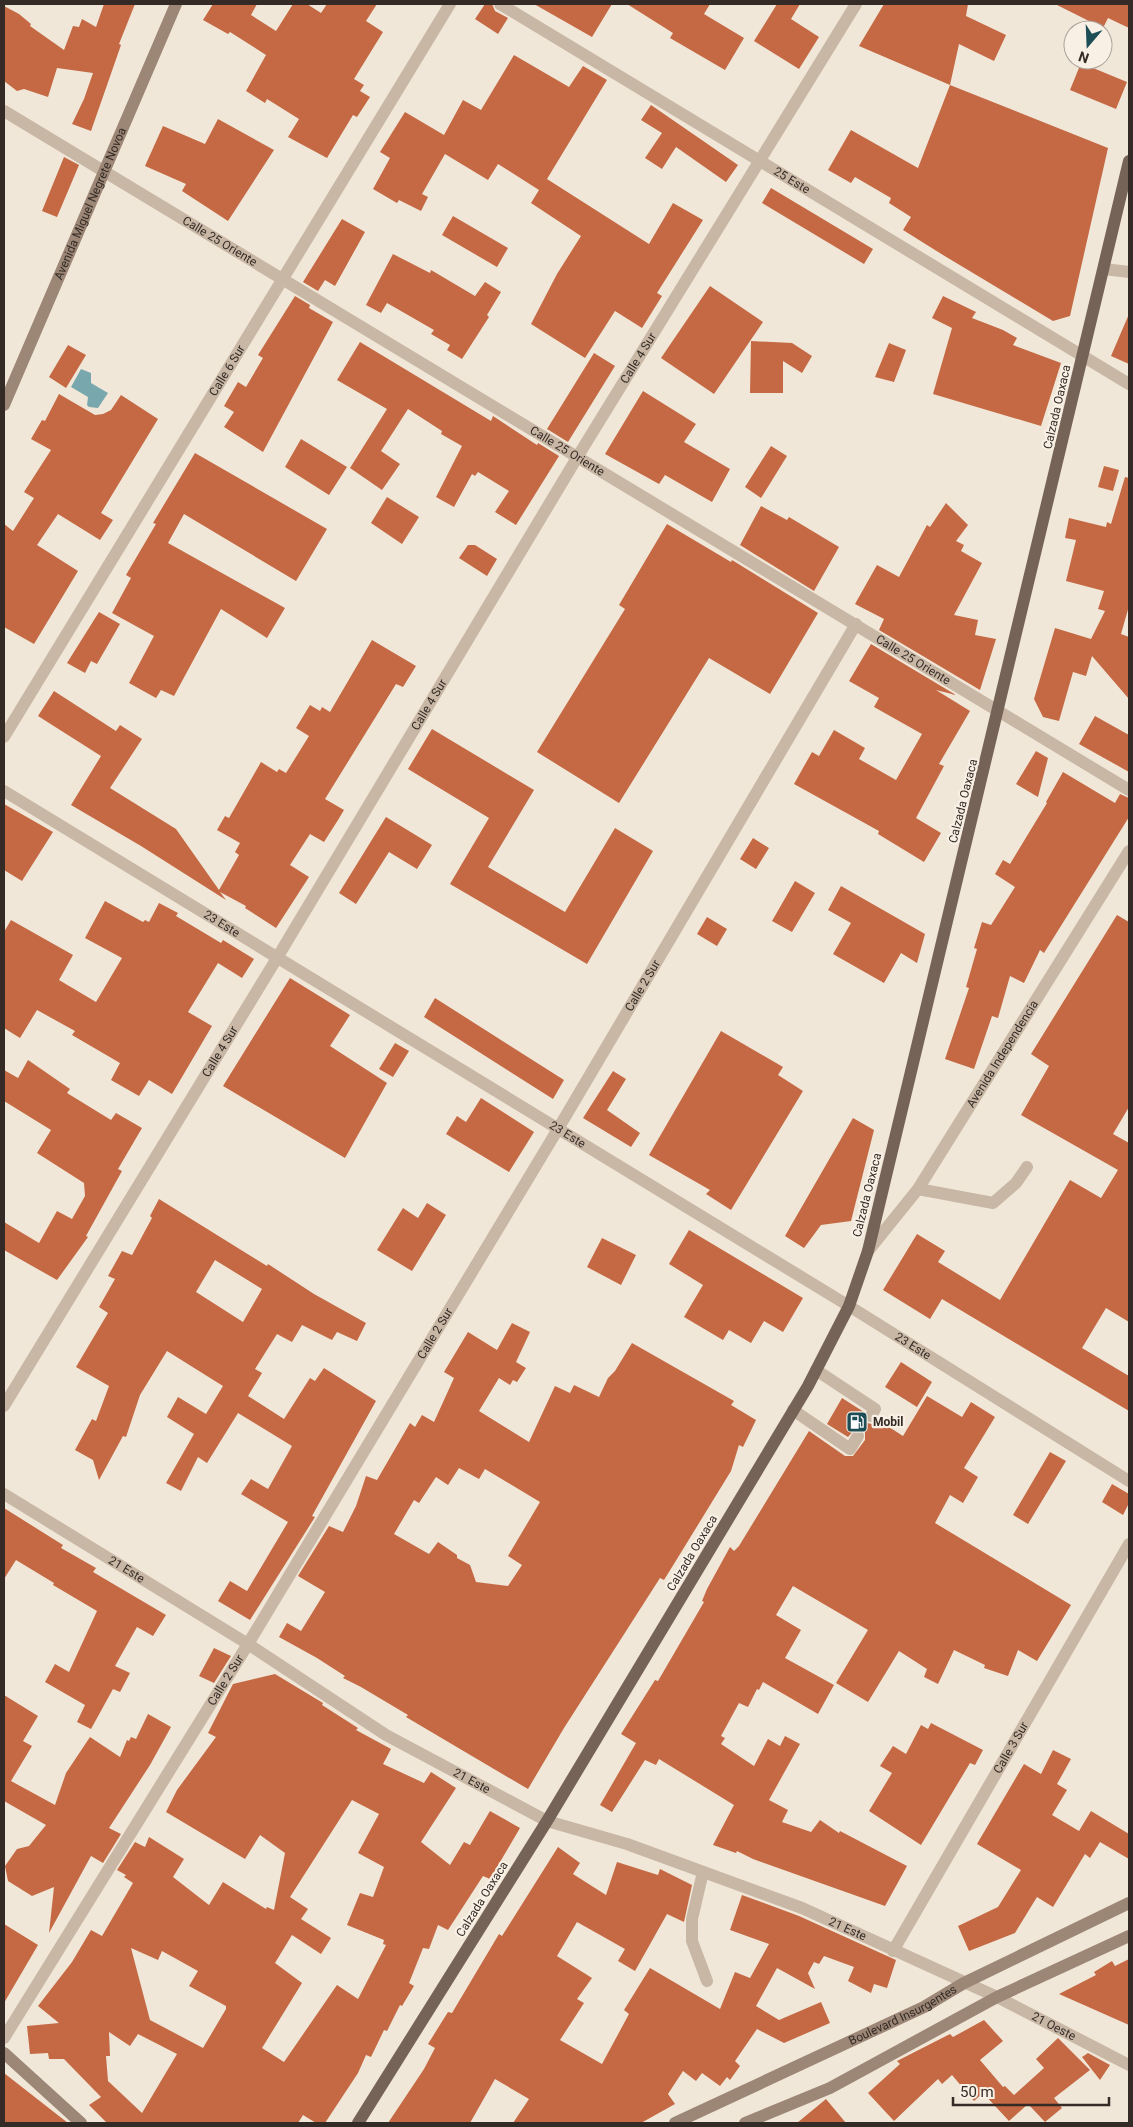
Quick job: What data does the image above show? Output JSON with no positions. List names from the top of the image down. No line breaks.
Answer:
{"streets":{"main road":["Avenida Miguel Negrete Novoa","Calzada Oaxaca","Boulevard Insurgentes"],"street":["25 Este","Calle 25 Oriente","Calle 4 Sur","Calle 6 Sur","23 Este","Calle 2 Sur","Avenida Independencia","21 Este","Calle 3 Sur","21 Oeste"]},"crossings":[["25 Este","Calle 4 Sur"],["25 Este","Calzada Oaxaca"],["Avenida Miguel Negrete Novoa","Calle 25 Oriente"],["Calle 25 Oriente","Calle 4 Sur"],["Calle 25 Oriente","Calle 6 Sur"],["Calle 25 Oriente","Calzada Oaxaca"],["Calle 25 Oriente","Calle 2 Sur"],["Calle 4 Sur","23 Este"],["Calzada Oaxaca","23 Este"],["Calzada Oaxaca","Avenida Independencia"],["Calzada Oaxaca","21 Este"],["23 Este","Calle 2 Sur"],["Calle 2 Sur","21 Este"],["21 Este","Calle 3 Sur"],["21 Este","Boulevard Insurgentes"],["21 Este","21 Oeste"]],"places":{"fuel station":["Mobil"]},"scale_bar":"50 m","north":"bottom"}
